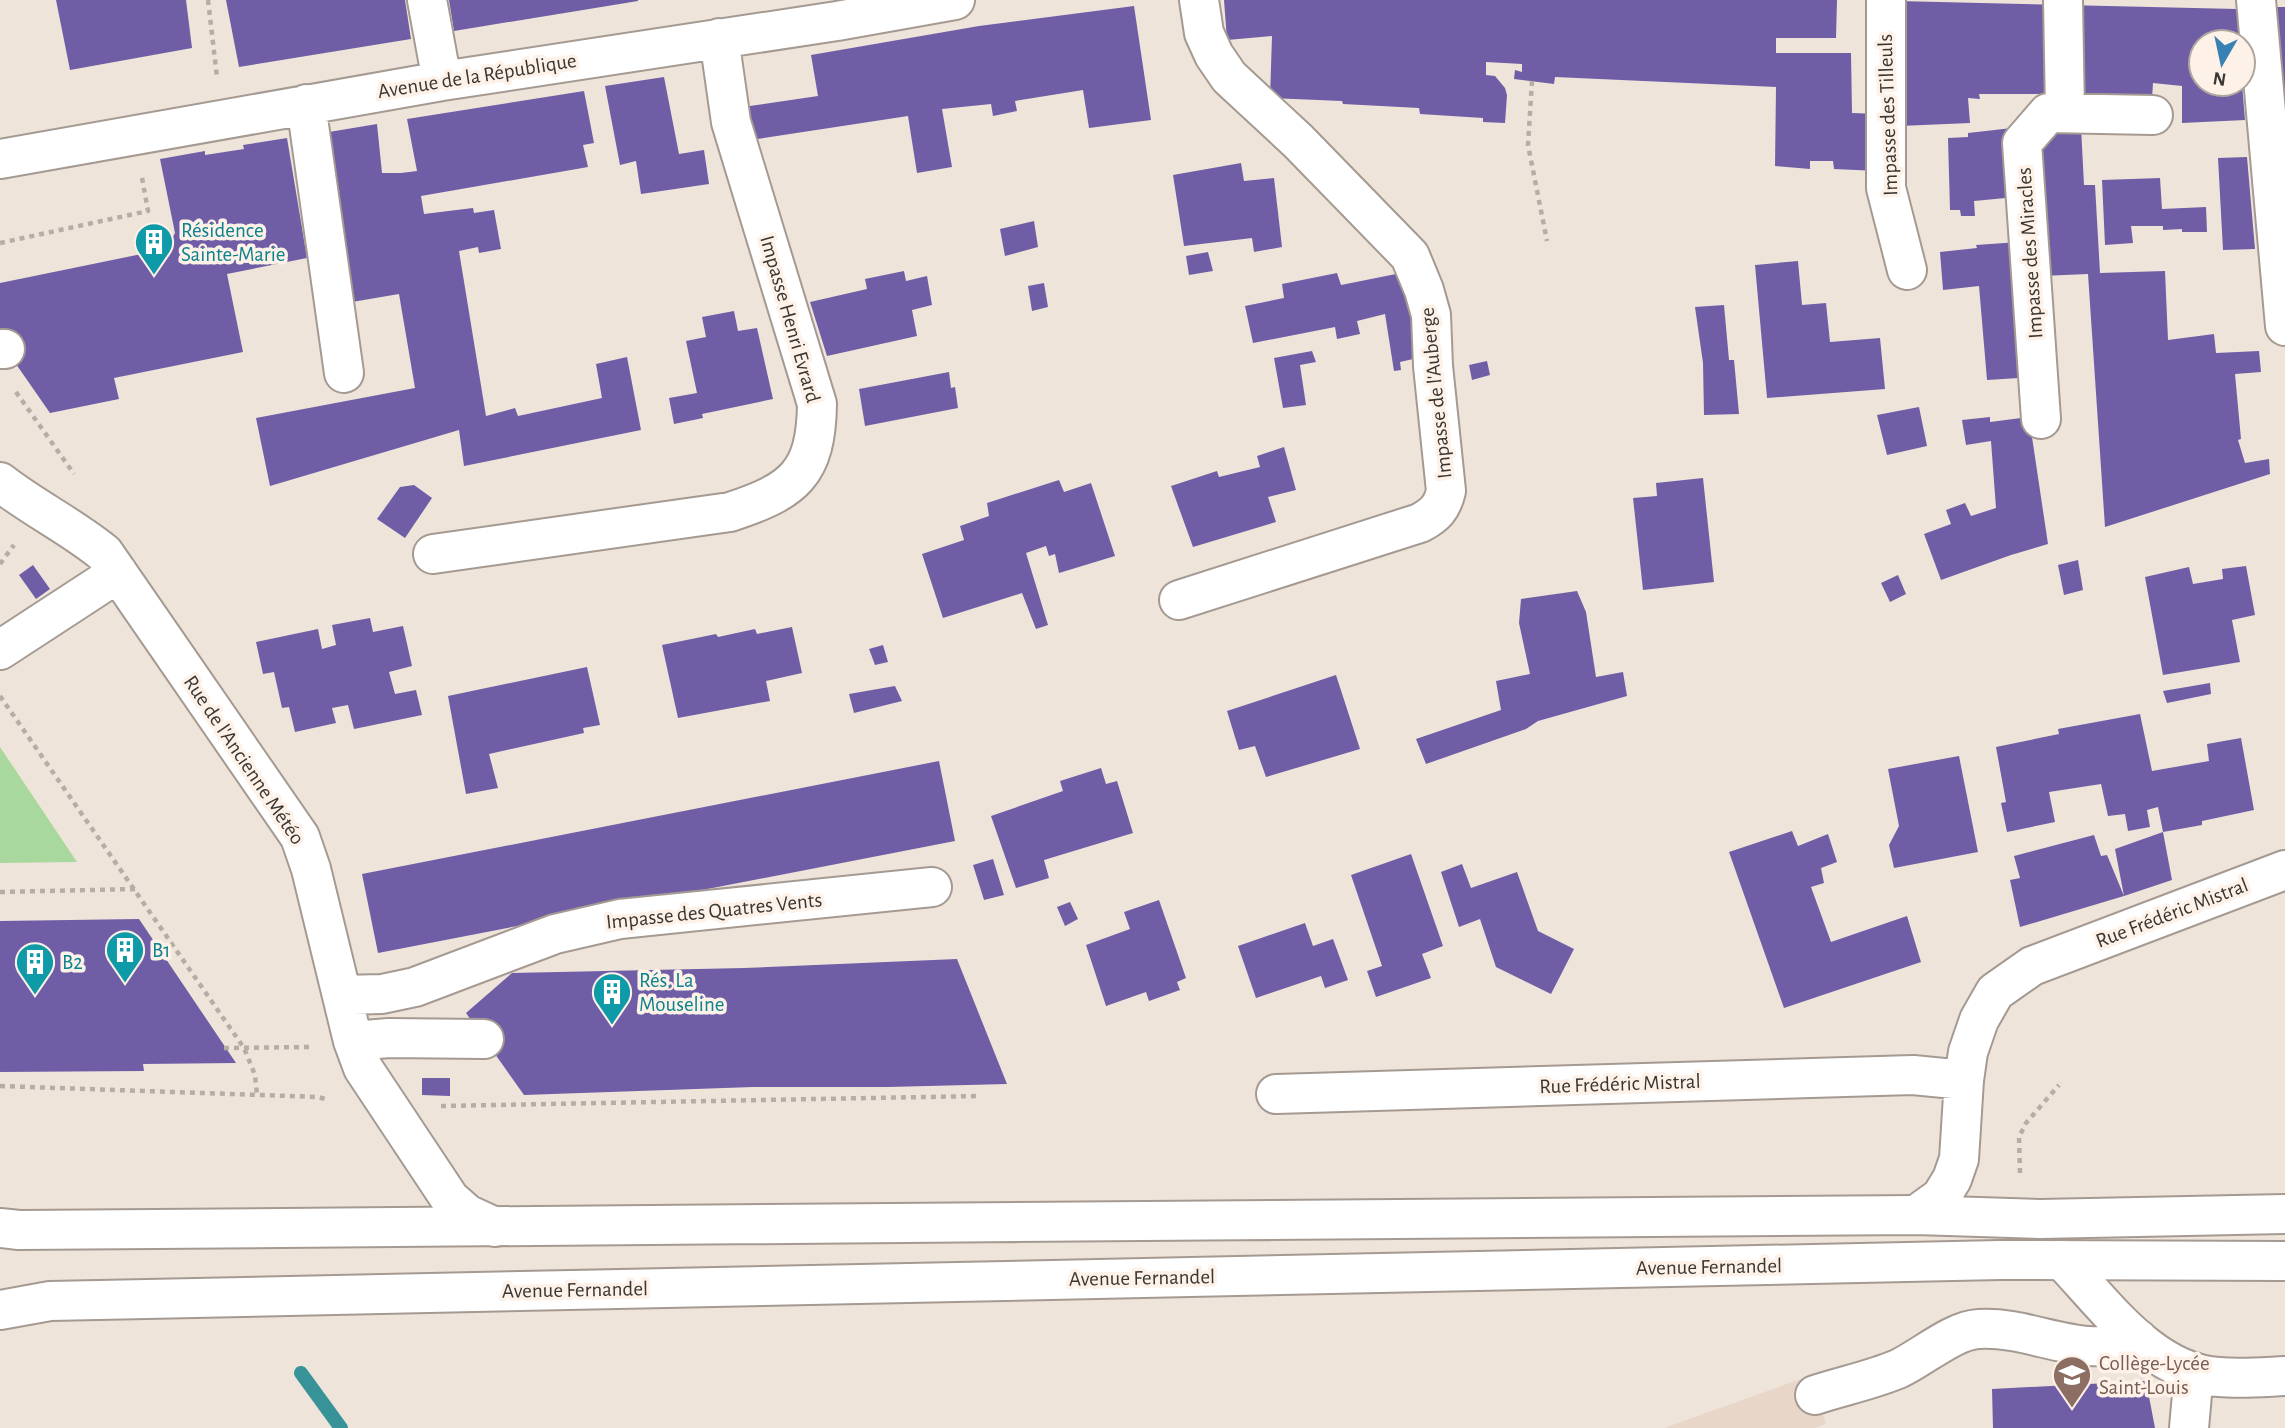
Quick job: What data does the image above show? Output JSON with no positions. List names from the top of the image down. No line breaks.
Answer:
{"streets":{"street":["Avenue de la République","Impasse des Tilleuls","Impasse des Miracles","Impasse Henri Evrard","Impasse de l'Auberge","Rue de l'Ancienne Météo","Impasse des Quatres Vents","Rue Frédéric Mistral","Avenue Fernandel"]},"crossings":[["Avenue de la République","Impasse Henri Evrard"],["Rue de l'Ancienne Météo","Impasse des Quatres Vents"]],"places":{"building":["Résidence Sainte-Marie","B1","B2","Rés. La Mouseline"],"school or university":["Collège-Lycée Saint-Louis"]},"north":"bottom"}
